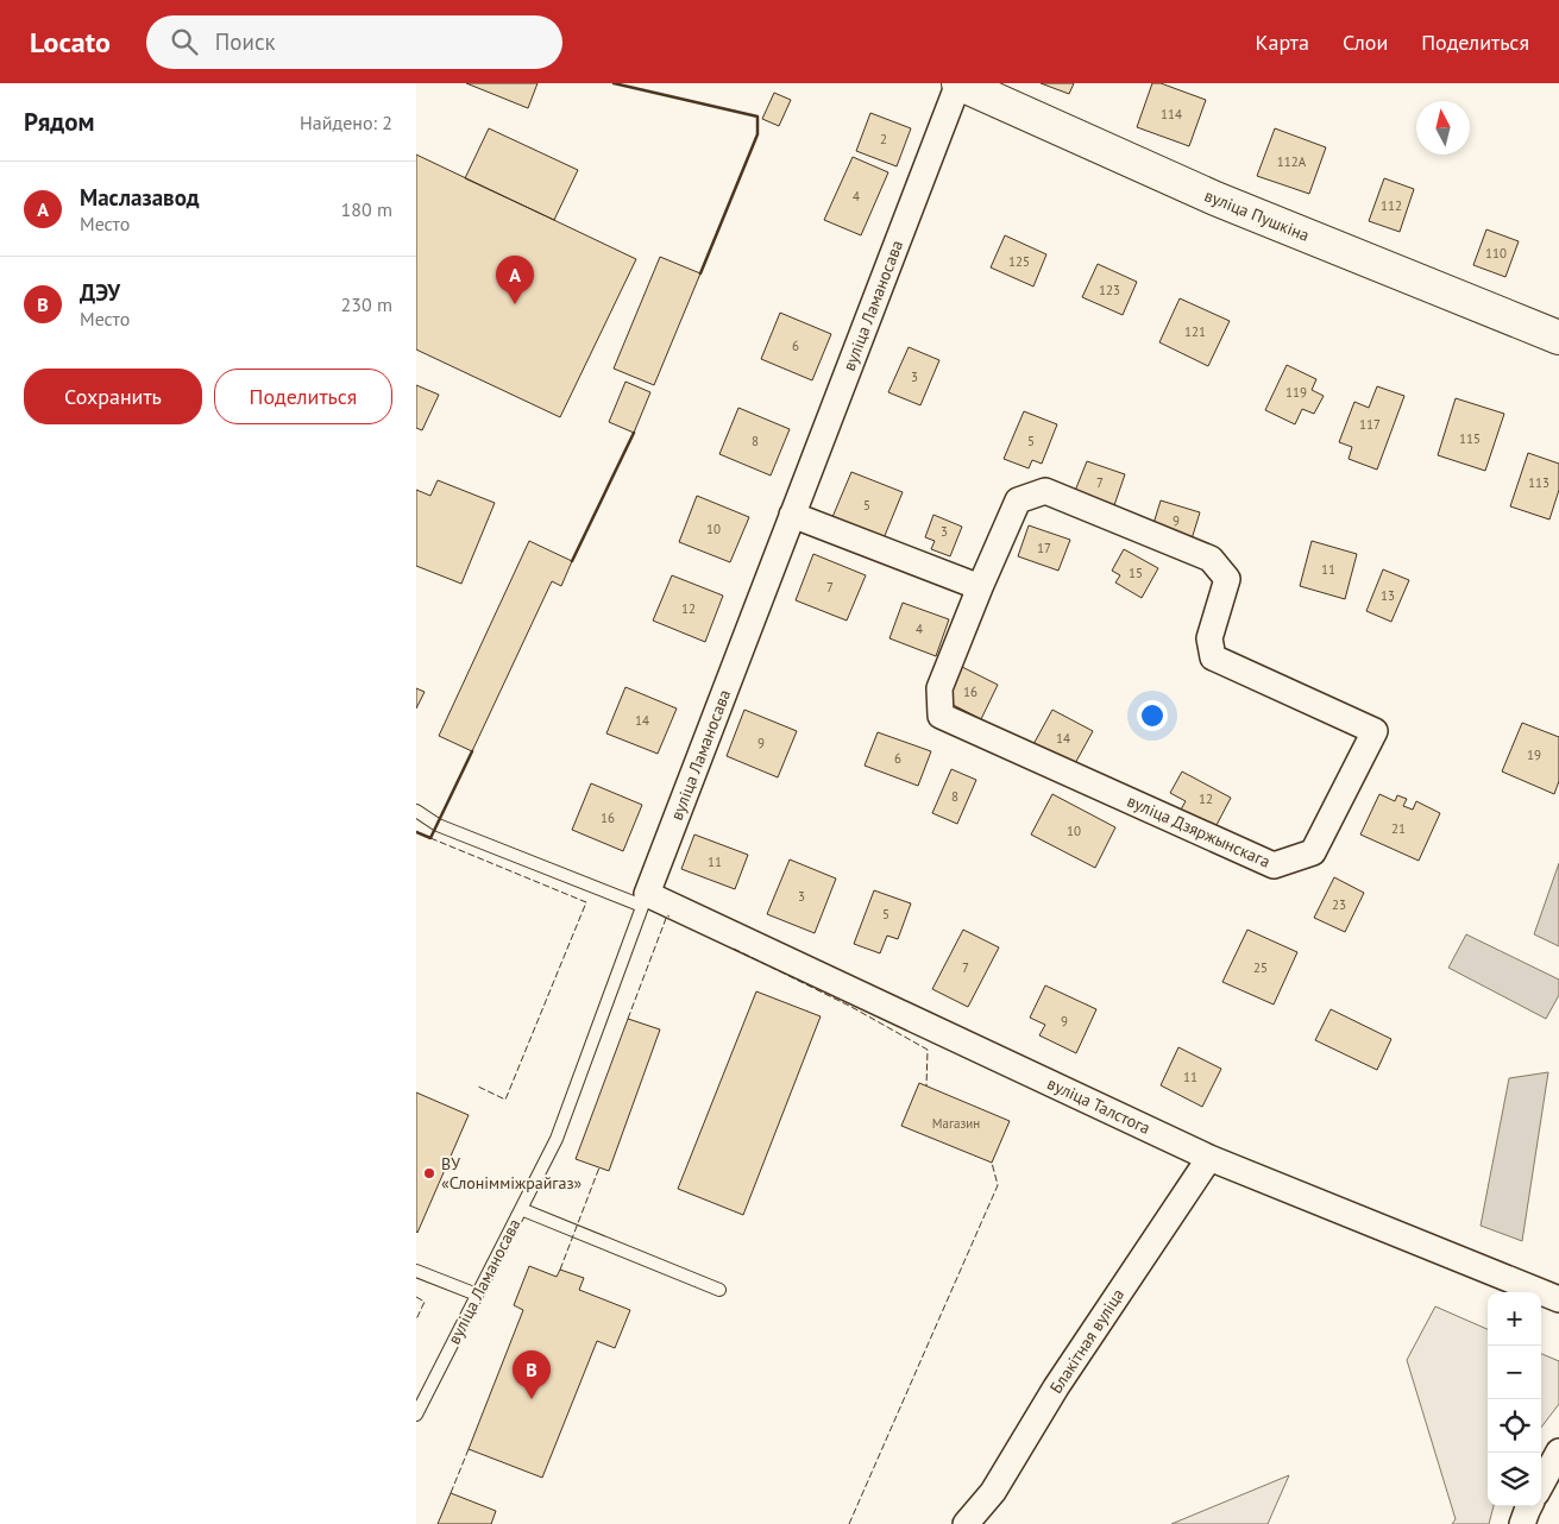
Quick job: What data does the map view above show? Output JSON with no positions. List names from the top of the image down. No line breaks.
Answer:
{"streets":{"main road":["вуліца Пушкіна"],"street":["вуліца Ламаносава","вуліца Дзяржынскага","вуліца Талстога","Блакітная вуліца"]},"crossings":[["вуліца Пушкіна","вуліца Ламаносава"],["вуліца Ламаносава","вуліца Талстога"],["вуліца Талстога","Блакітная вуліца"]],"places":["ВУ «Слонімміжрайгаз»"],"house_numbers":["114","2","112А","4","112","110","125","123","121","6","3","119","117","115","8","5","7","113","5","9","10","3","17","11","15","7","13","12","4","16","14","14","9","19","6","8","12","16","21","10","11","3","23","5","7","25","9","11","Магазин"],"north":"top","page":{"header":"Locato","search":"Поиск","nav":["Карта","Слои","Поделиться"],"heading":["Рядом","Найдено: 2"],"list":[{"mark":"A","name":"Маслазавод","note":"Место","value":"180 m"},{"mark":"B","name":"ДЭУ","note":"Место","value":"230 m"}],"pins":["A","B"],"buttons":["Сохранить","Поделиться"],"map_buttons":["+","−"]}}
